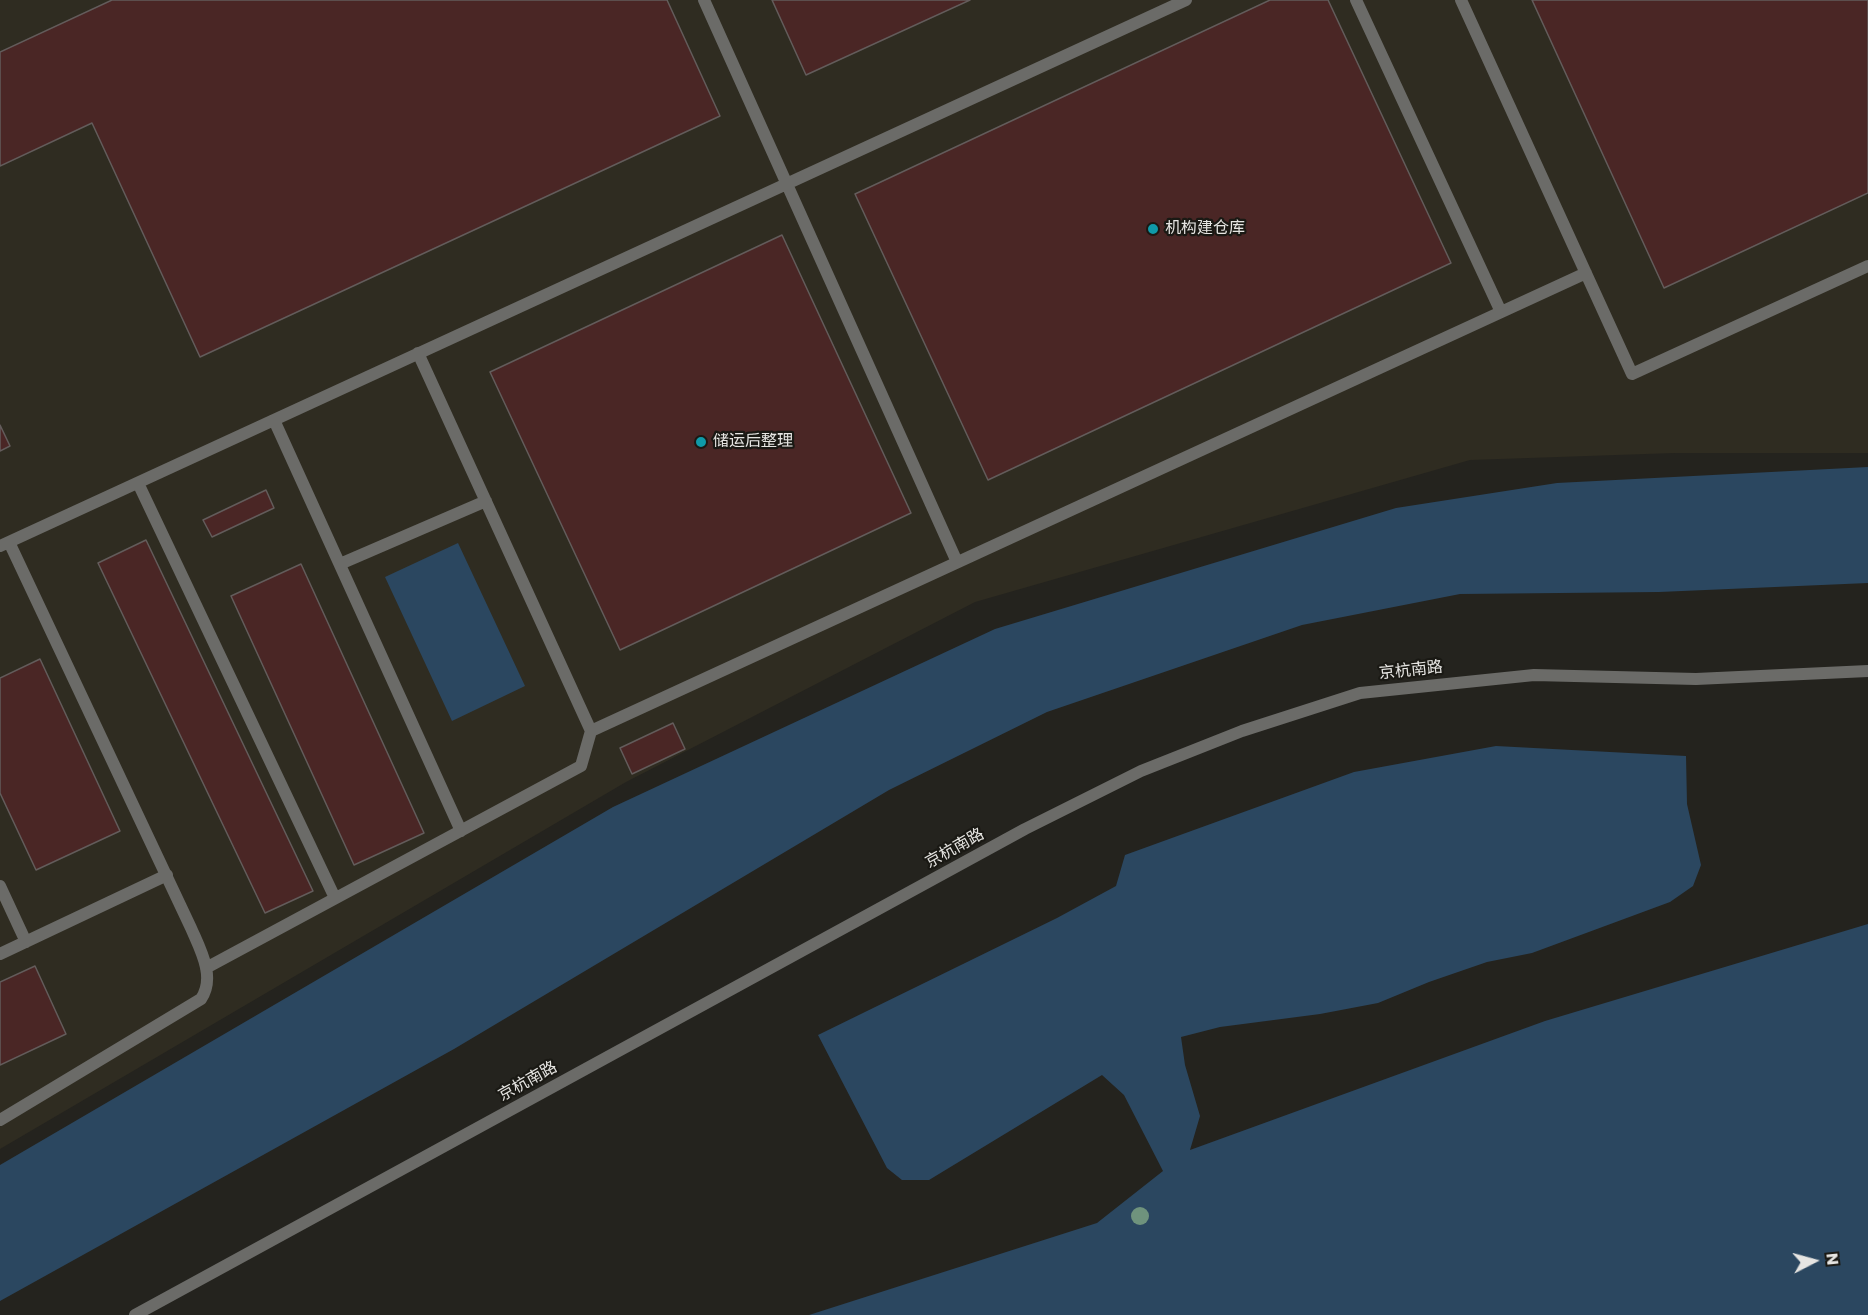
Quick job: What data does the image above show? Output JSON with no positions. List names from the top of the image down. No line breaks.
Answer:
{"streets":{"street":["京杭南路"]},"places":["机构建仓库","储运后整理"],"north":"right"}
